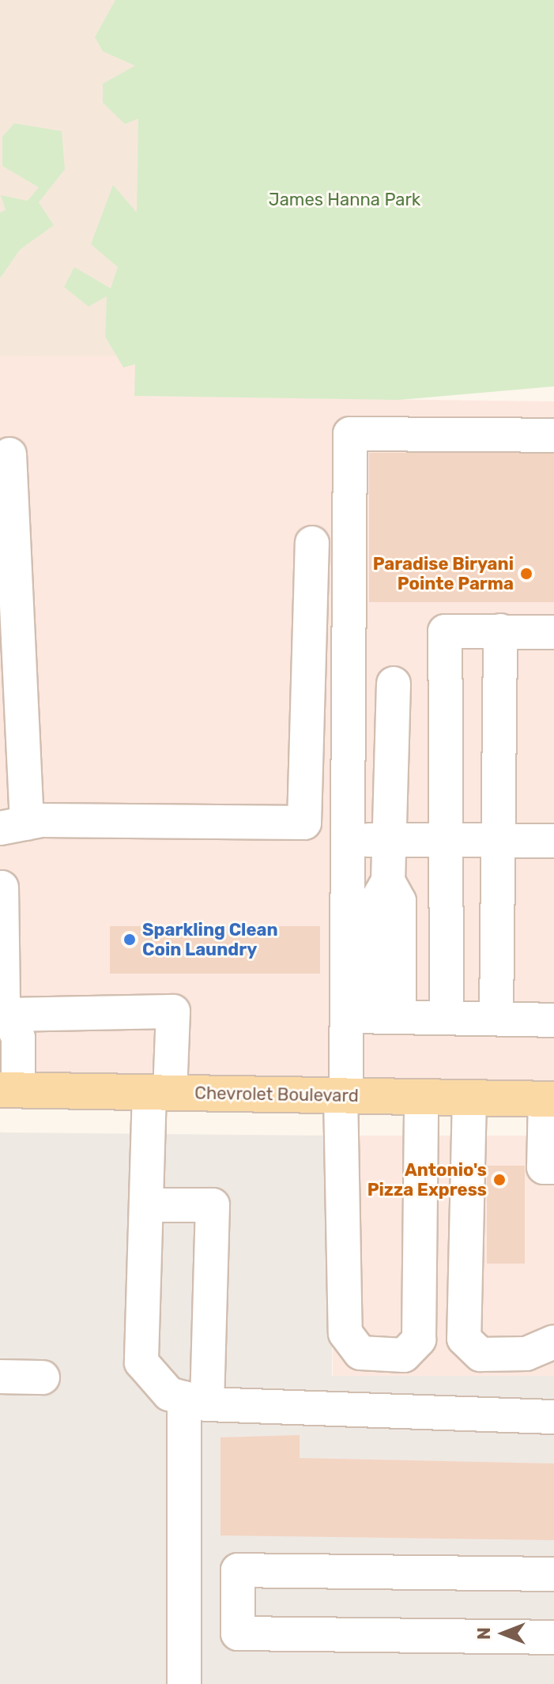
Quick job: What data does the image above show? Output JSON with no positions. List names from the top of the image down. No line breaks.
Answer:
{"streets":{"main road":["Chevrolet Boulevard"]},"parks":["James Hanna Park"],"places":["Paradise Biryani Pointe Parma","Sparkling Clean Coin Laundry","Antonio's Pizza Express"],"north":"left"}
